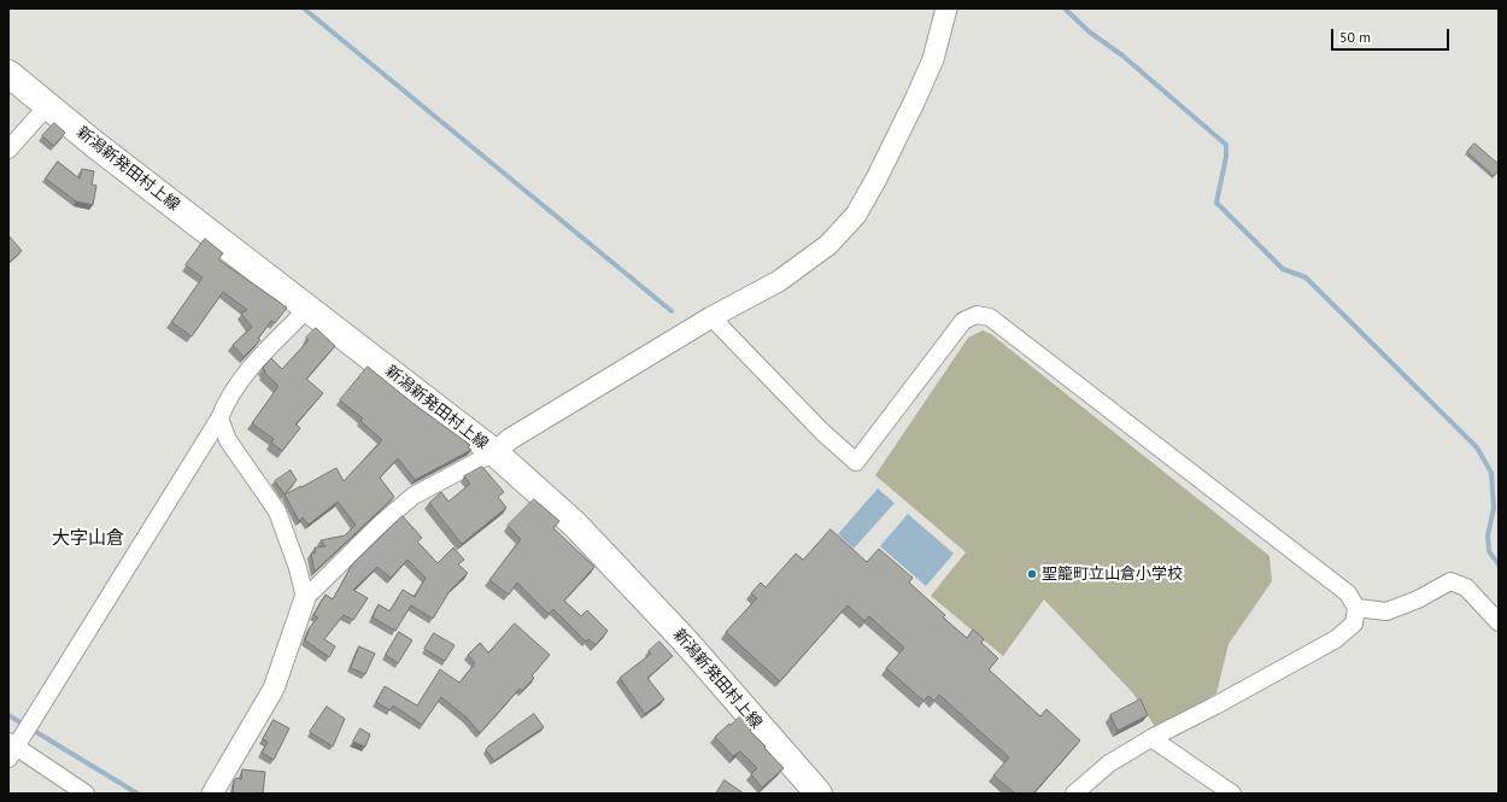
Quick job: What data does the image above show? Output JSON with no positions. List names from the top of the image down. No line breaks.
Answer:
{"streets":{"main road":["新潟新発田村上線"]},"districts":["大字山倉"],"places":["聖籠町立山倉小学校"],"scale_bar":"50 m"}
